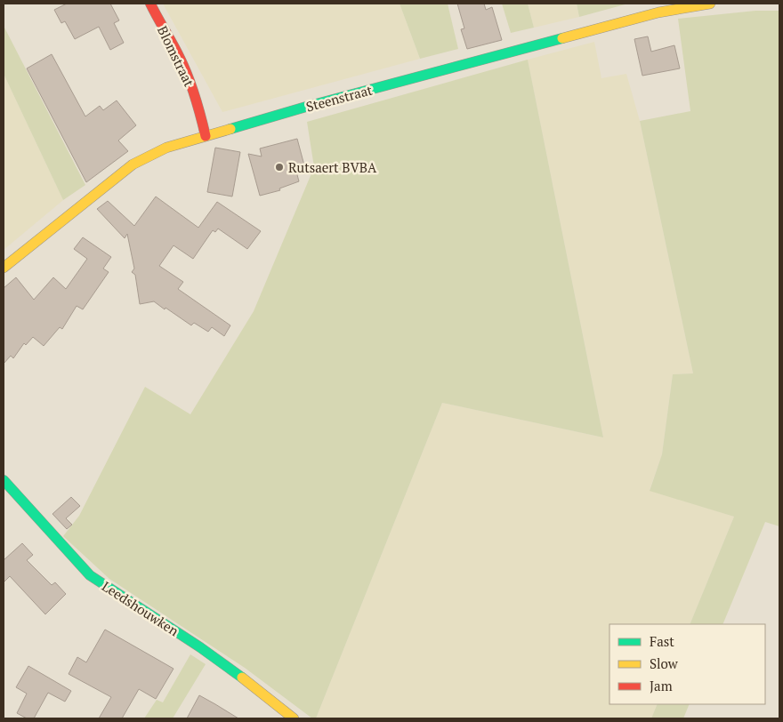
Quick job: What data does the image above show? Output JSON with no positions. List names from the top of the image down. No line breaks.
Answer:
{"streets":{"street":["Blomstraat","Steenstraat","Leedshouwken"]},"crossings":[["Blomstraat","Steenstraat"]],"places":["Rutsaert BVBA"],"legend":["Fast","Slow","Jam"]}
